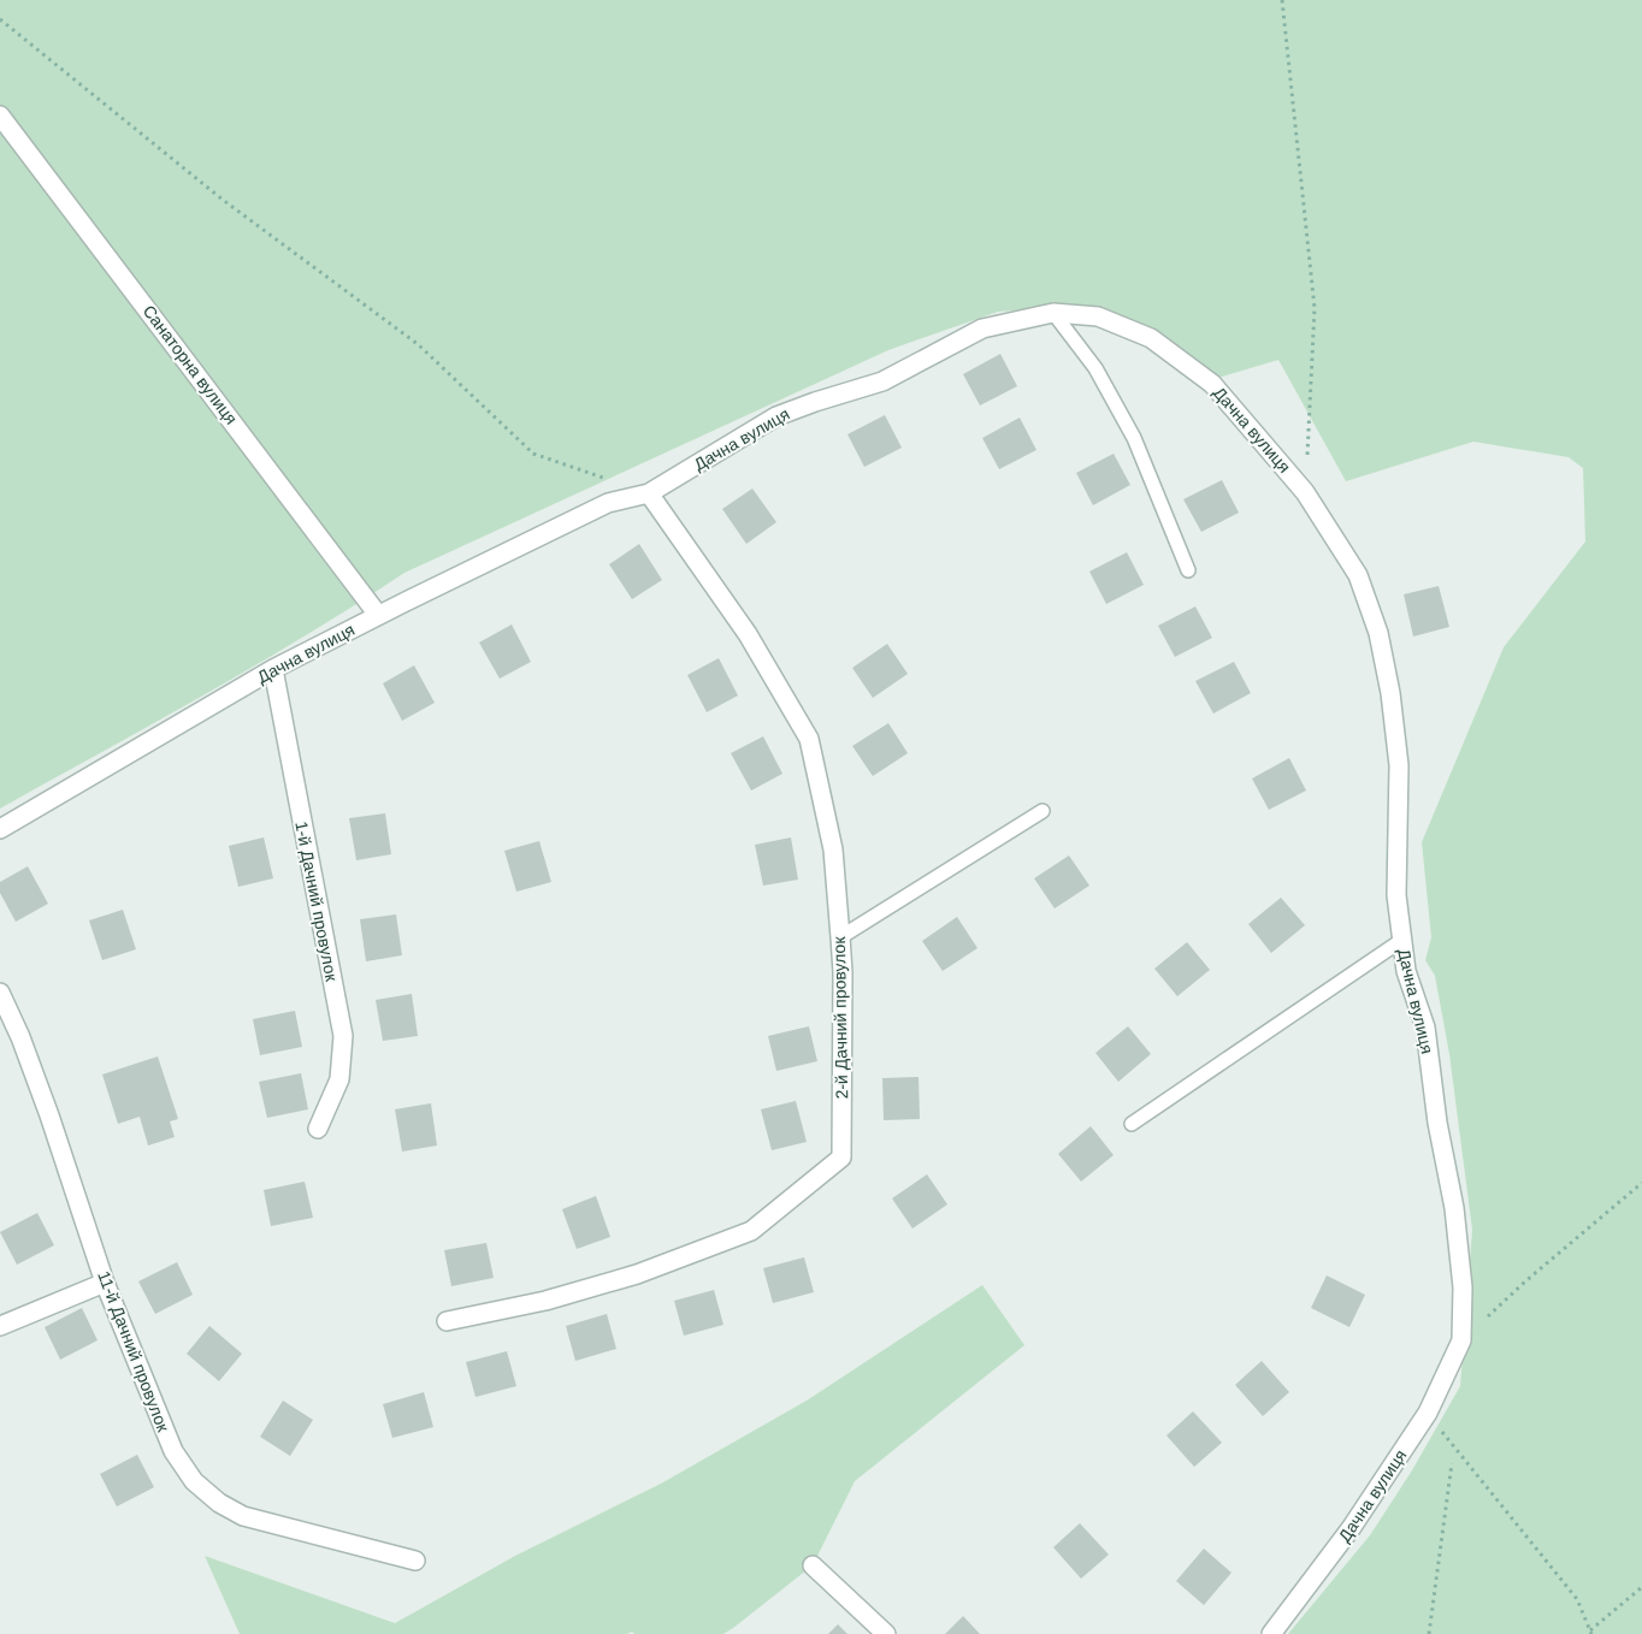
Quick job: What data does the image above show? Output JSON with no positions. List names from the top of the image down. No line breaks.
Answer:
{"streets":{"street":["Санаторна вулиця","Дачна вулиця","1-й Дачний провулок","2-й Дачний провулок","11-й Дачний провулок"]},"crossings":[["Санаторна вулиця","Дачна вулиця"],["Дачна вулиця","1-й Дачний провулок"],["Дачна вулиця","2-й Дачний провулок"]]}
